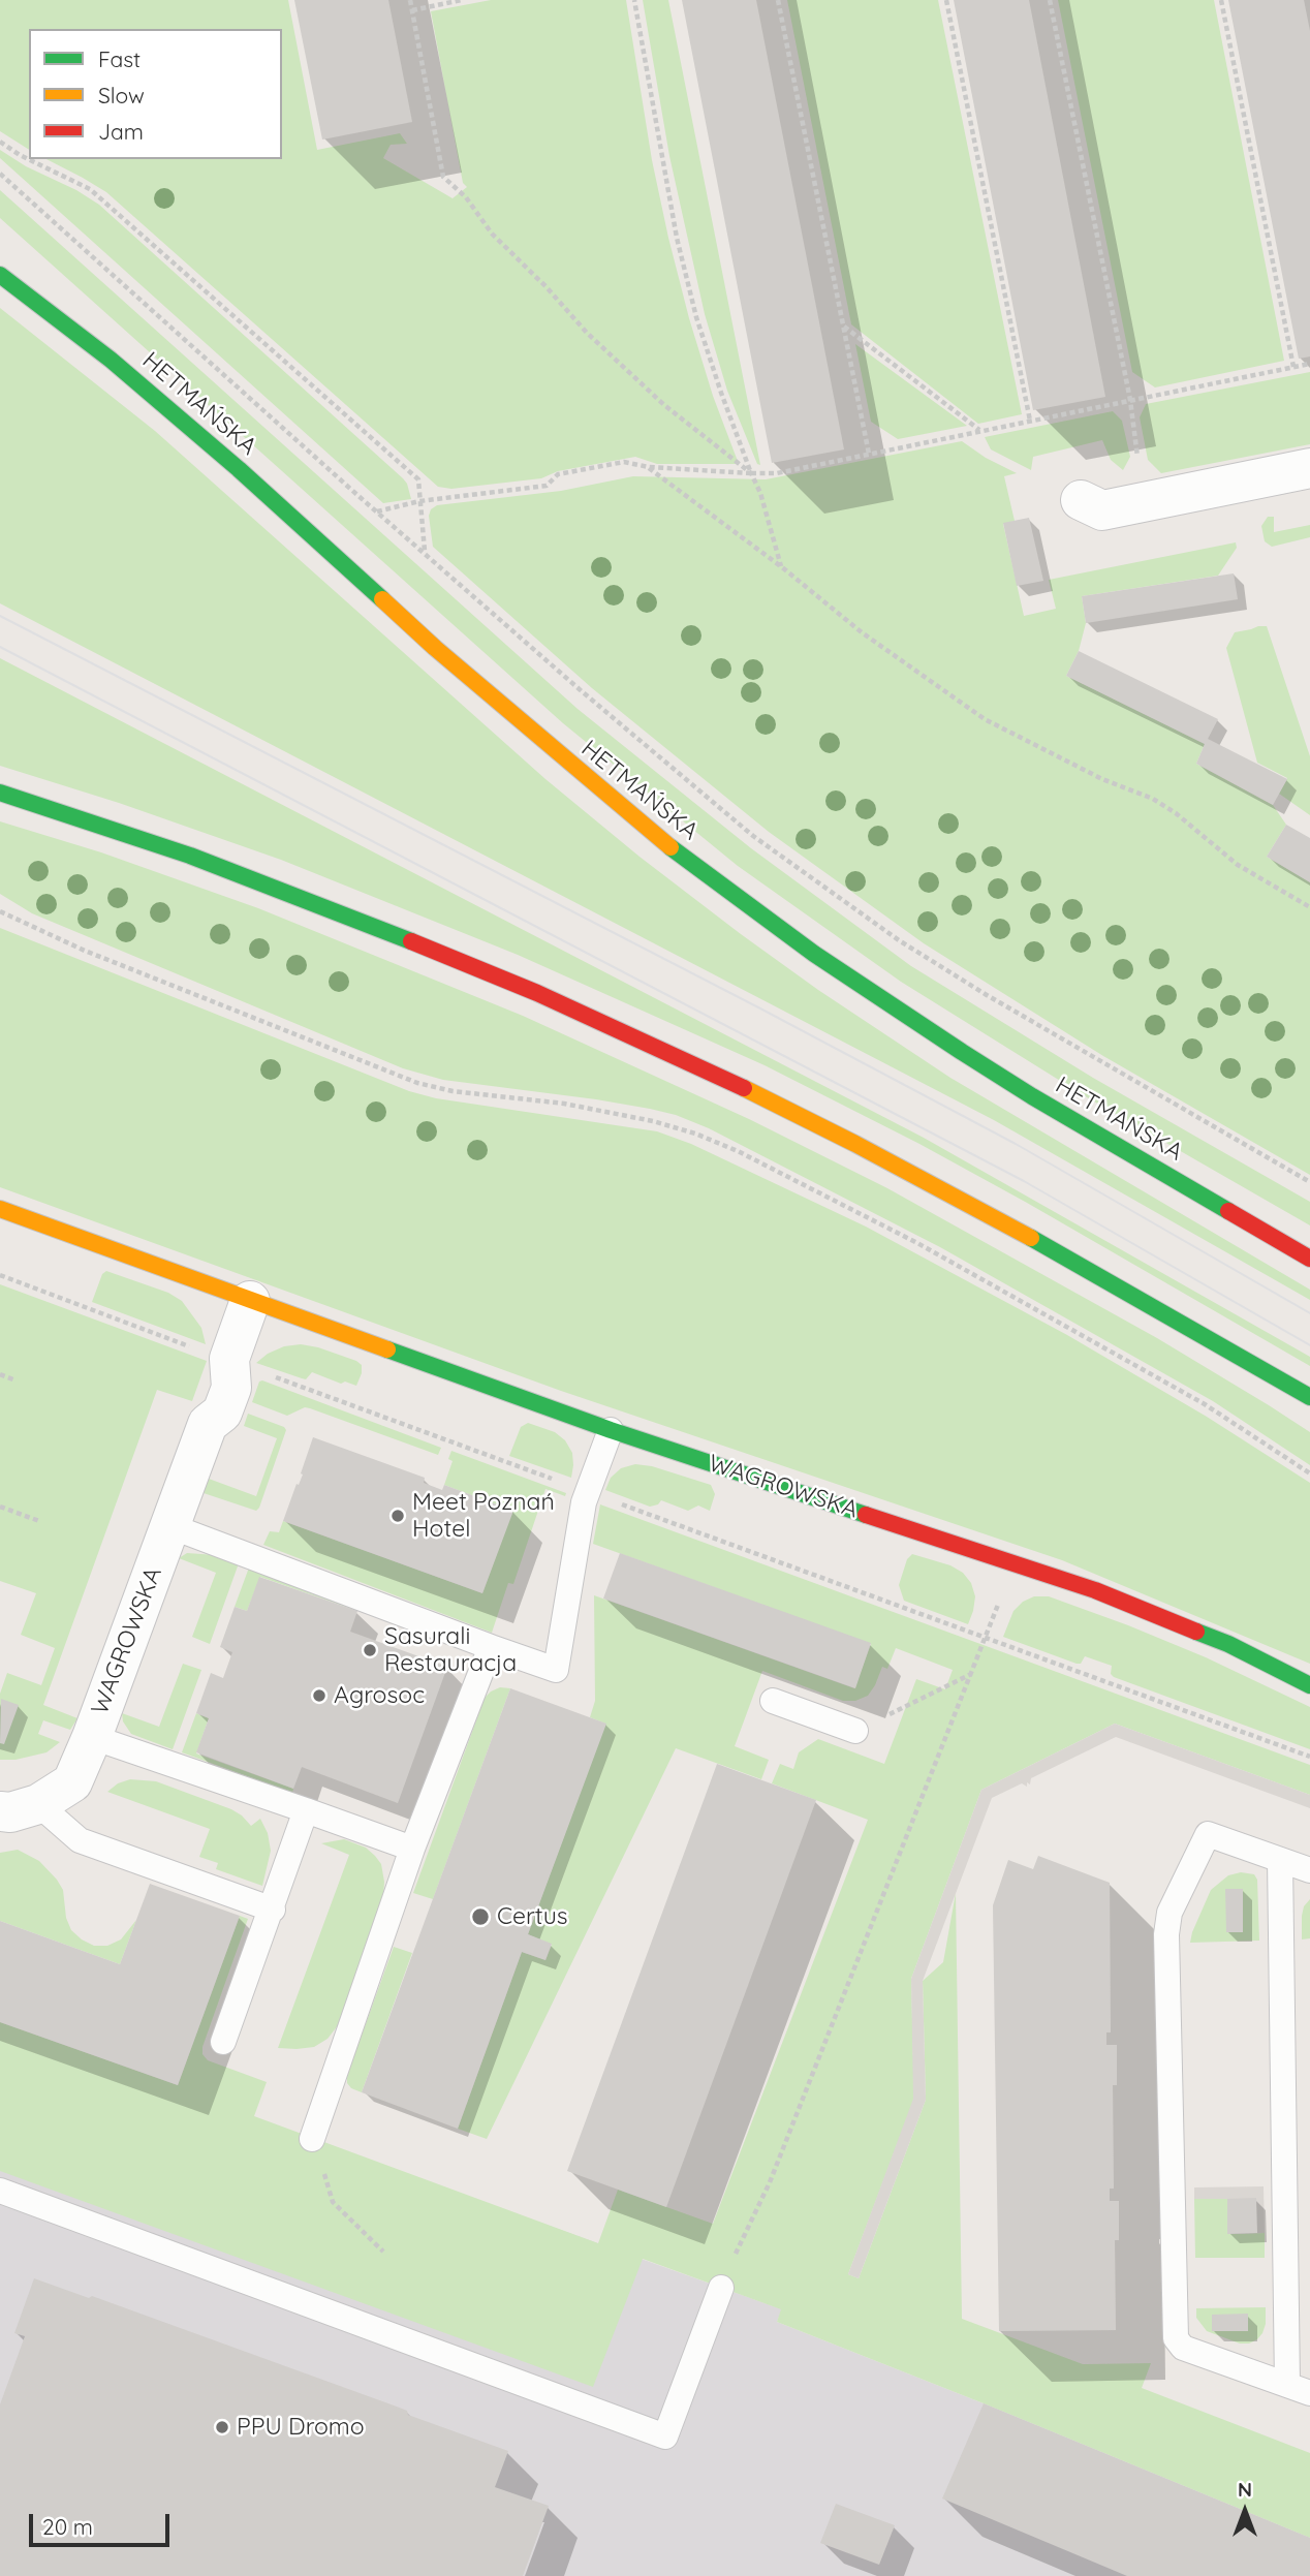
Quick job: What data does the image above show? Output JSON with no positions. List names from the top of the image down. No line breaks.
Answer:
{"streets":{"street":["HETMAŃSKA","WAGROWSKA"]},"places":["Meet Poznań Hotel","Sasurali Restauracja","Agrosoc","Certus","PPU Dromo"],"legend":["Fast","Slow","Jam"],"scale_bar":"20 m","north":"top"}
